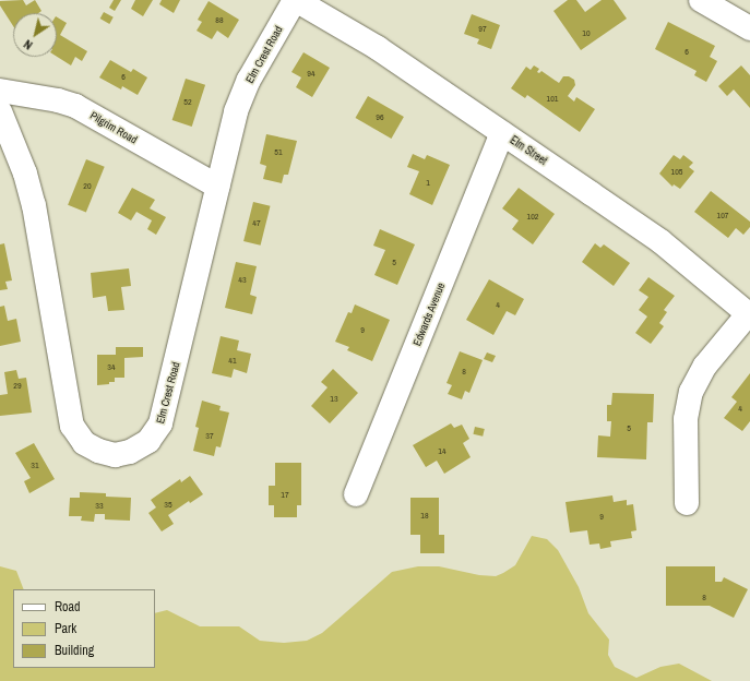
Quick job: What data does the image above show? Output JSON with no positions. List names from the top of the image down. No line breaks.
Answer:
{"streets":{"street":["Elm Crest Road","Pilgrim Road","Elm Street","Edwards Avenue"]},"crossings":[["Elm Crest Road","Pilgrim Road"],["Elm Crest Road","Elm Street"],["Elm Street","Edwards Avenue"]],"house_numbers":["88","97","10","6","94","6","101","52","96","51","105","1","20","107","102","47","5","43","4","9","41","34","8","29","13","4","5","37","14","31","17","35","33","18","9","8"],"legend":["Road","Park","Building"],"north":"bottom left"}
